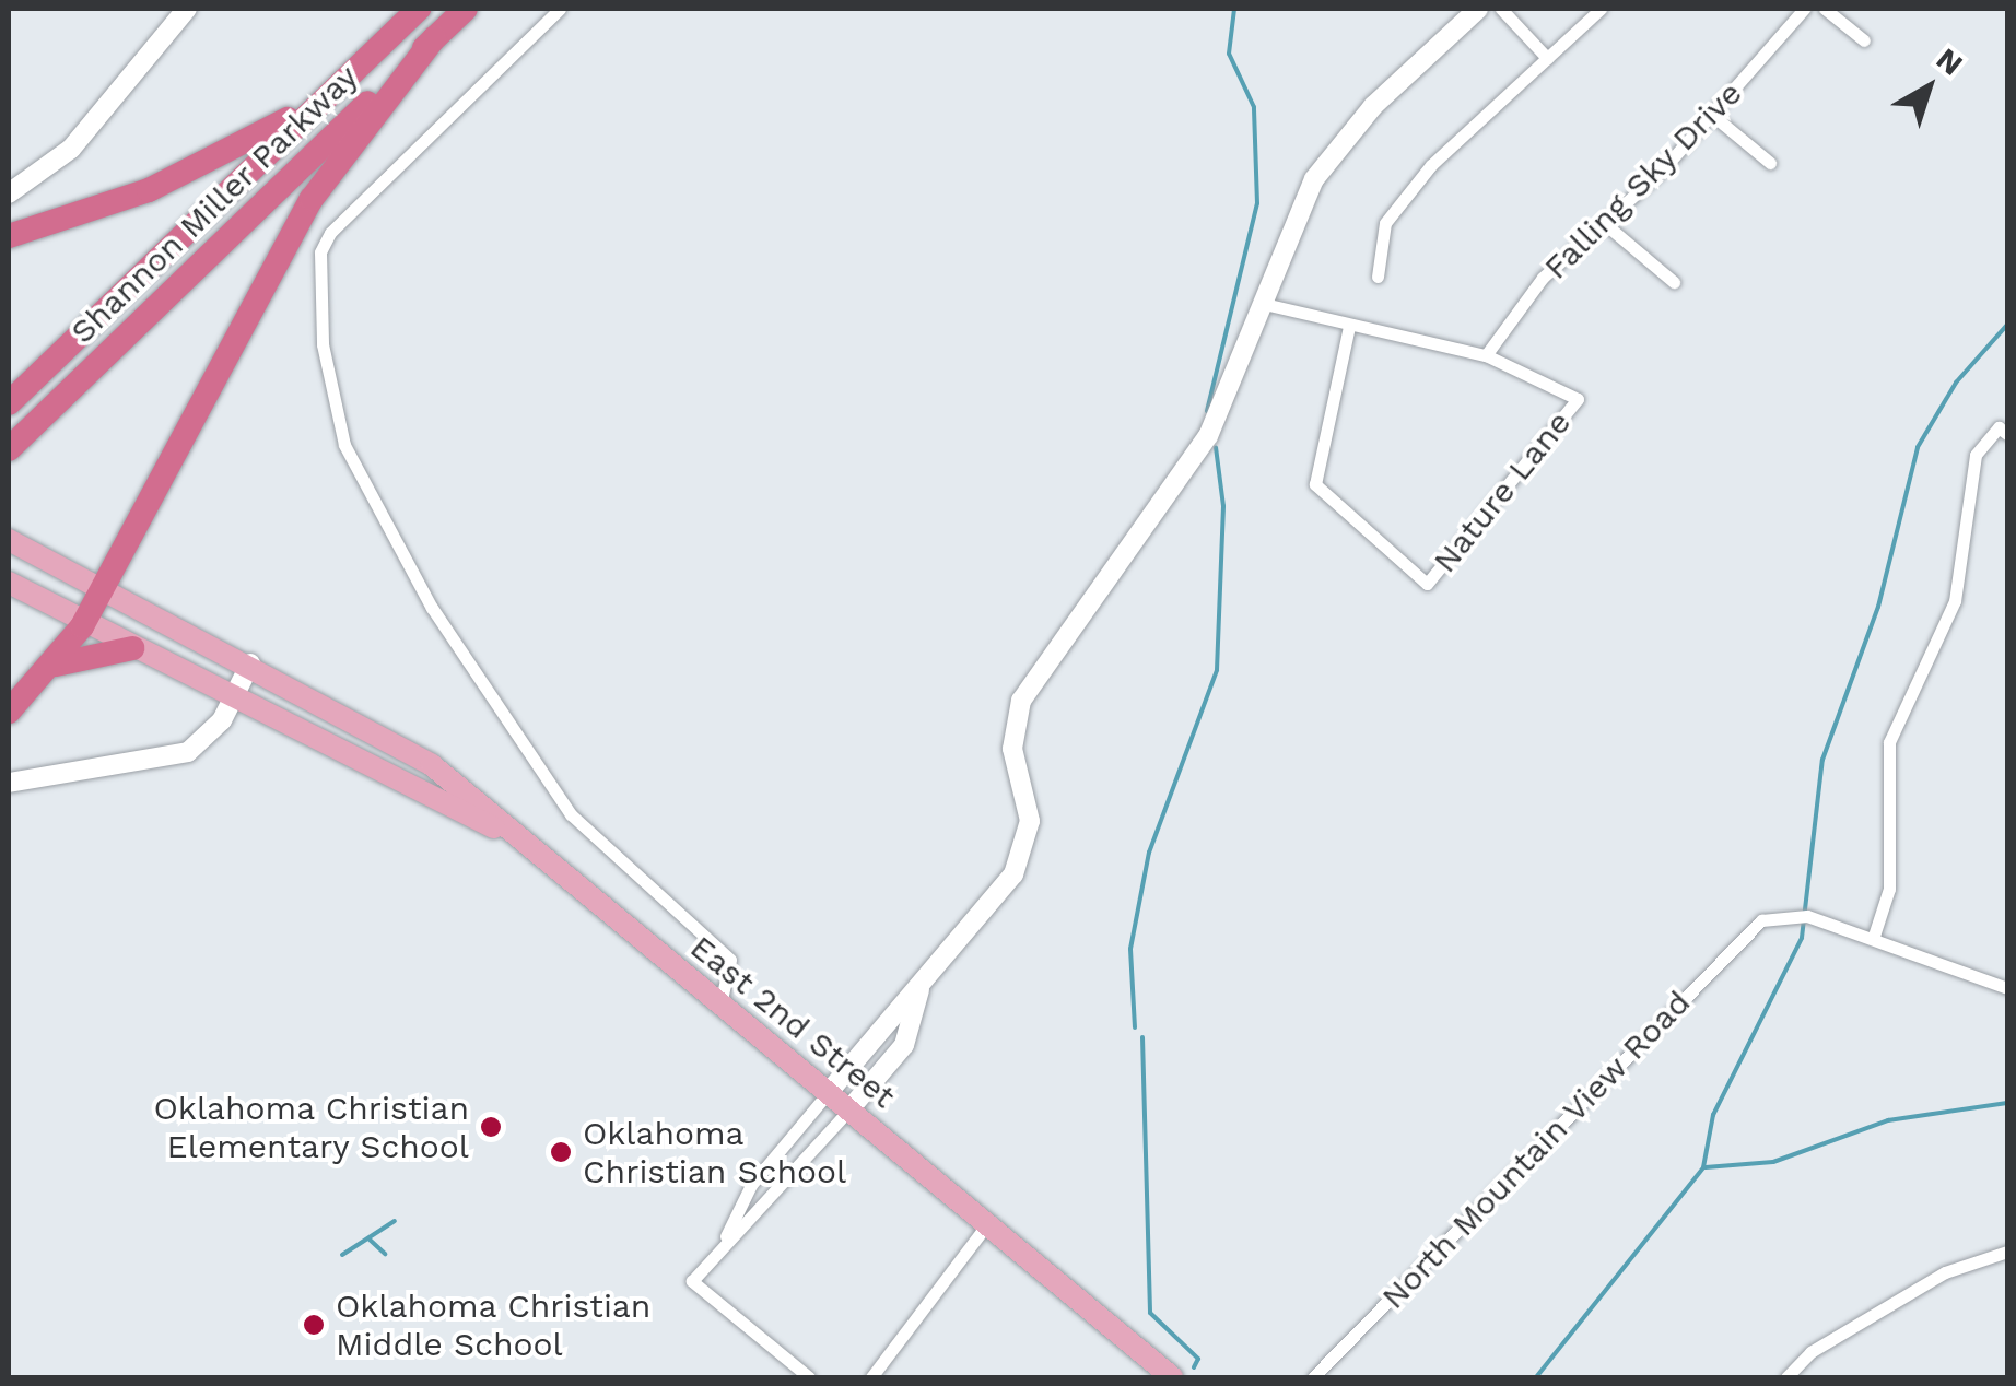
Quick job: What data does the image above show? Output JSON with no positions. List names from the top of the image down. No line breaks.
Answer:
{"streets":{"highway":["Shannon Miller Parkway"],"main road":["East 2nd Street"],"street":["Falling Sky Drive","Nature Lane","North Mountain View Road"]},"crossings":[["Falling Sky Drive","Nature Lane"]],"places":["Oklahoma Christian Elementary School","Oklahoma Christian School","Oklahoma Christian Middle School"],"north":"top right"}
